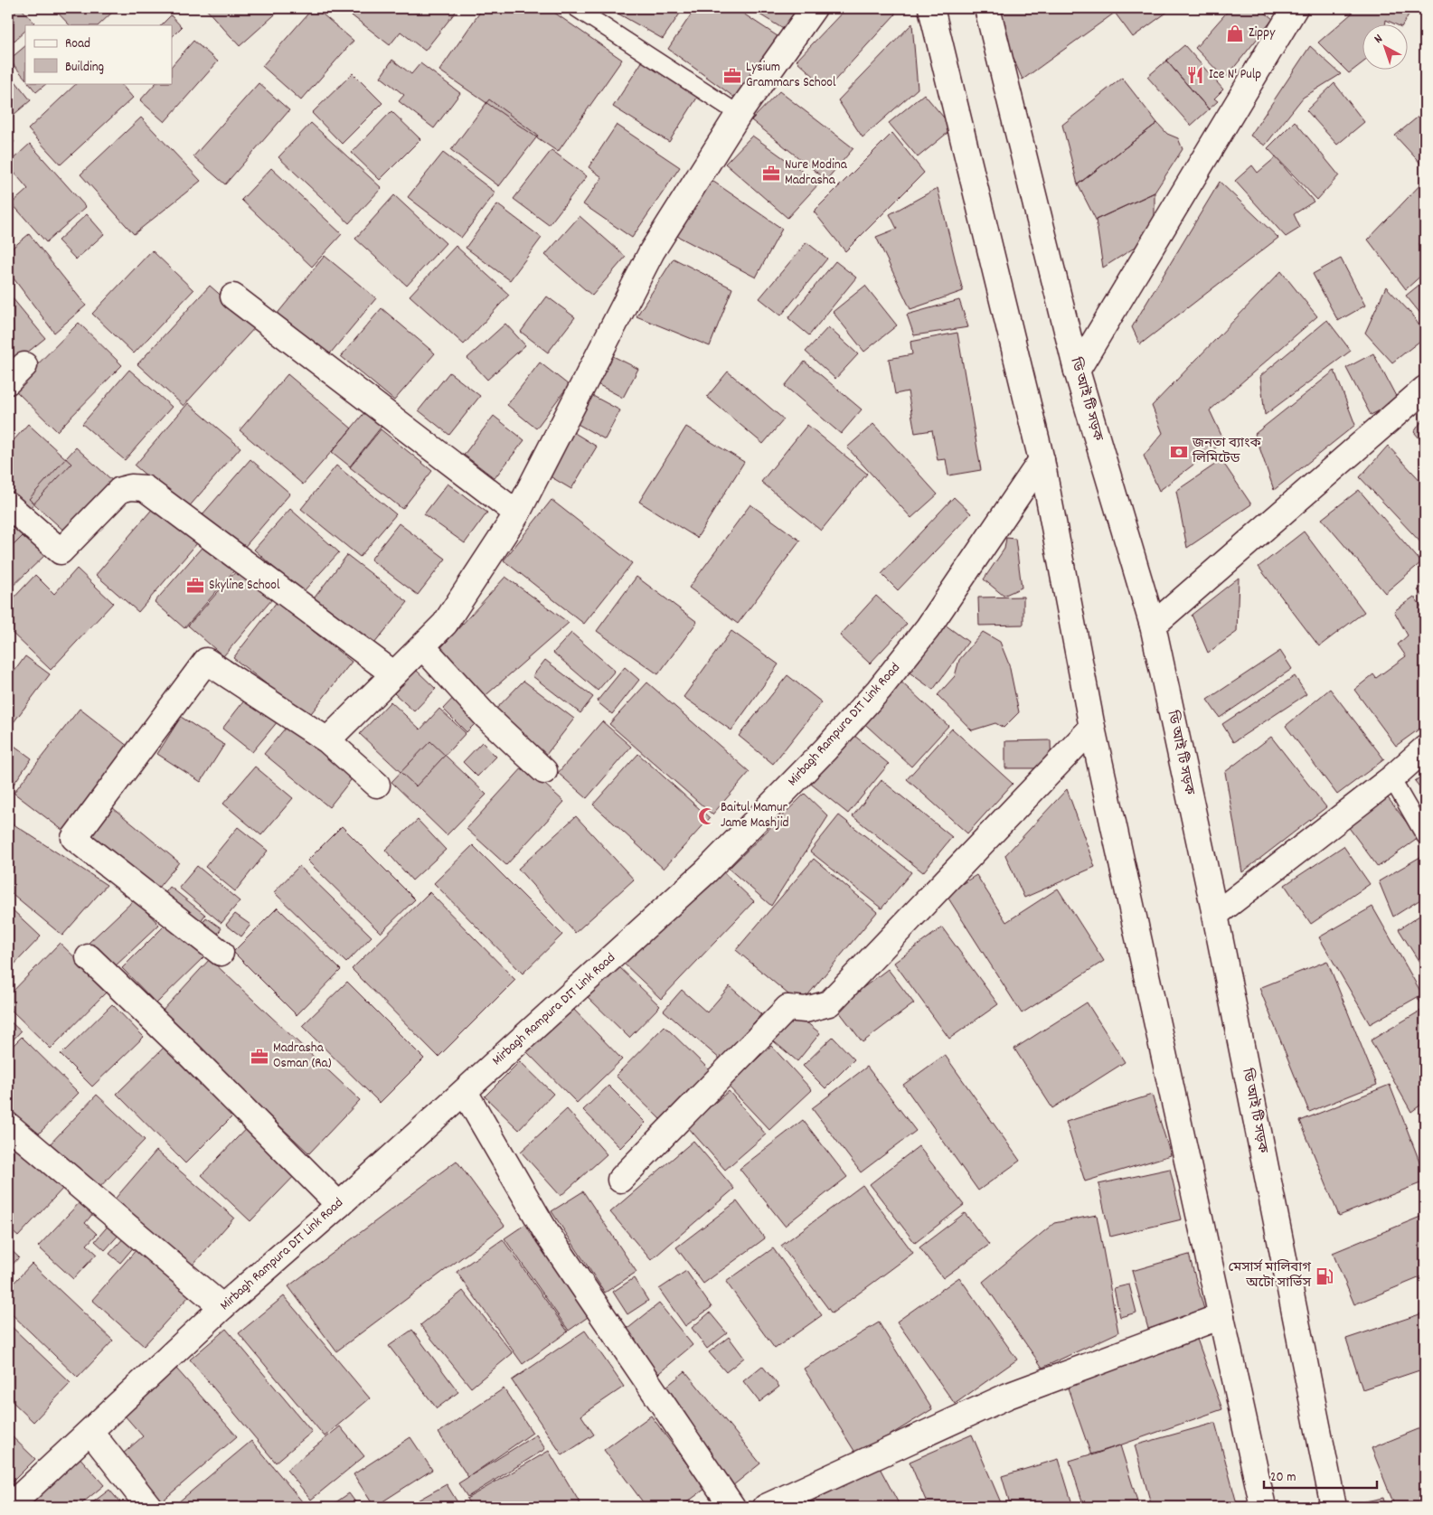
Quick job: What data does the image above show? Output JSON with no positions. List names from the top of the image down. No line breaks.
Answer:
{"streets":{"street":["ডি আই টি সড়ক","Mirbagh Rampura DIT Link Road"]},"places":{"shop":["Zippy"],"restaurant":["Ice N' Pulp"],"office":["Lysium Grammars School","Nure Modina Madrasha","Skyline School","Madrasha Osman (Ra)"],"bank":["জনতা ব্যাংক লিমিটেড"],"mosque":["Baitul Mamur Jame Mashjid"],"fuel station":["মেসার্স মালিবাগ অটো সার্ভিস"]},"legend":["Road","Building"],"scale_bar":"20 m","north":"top left"}
